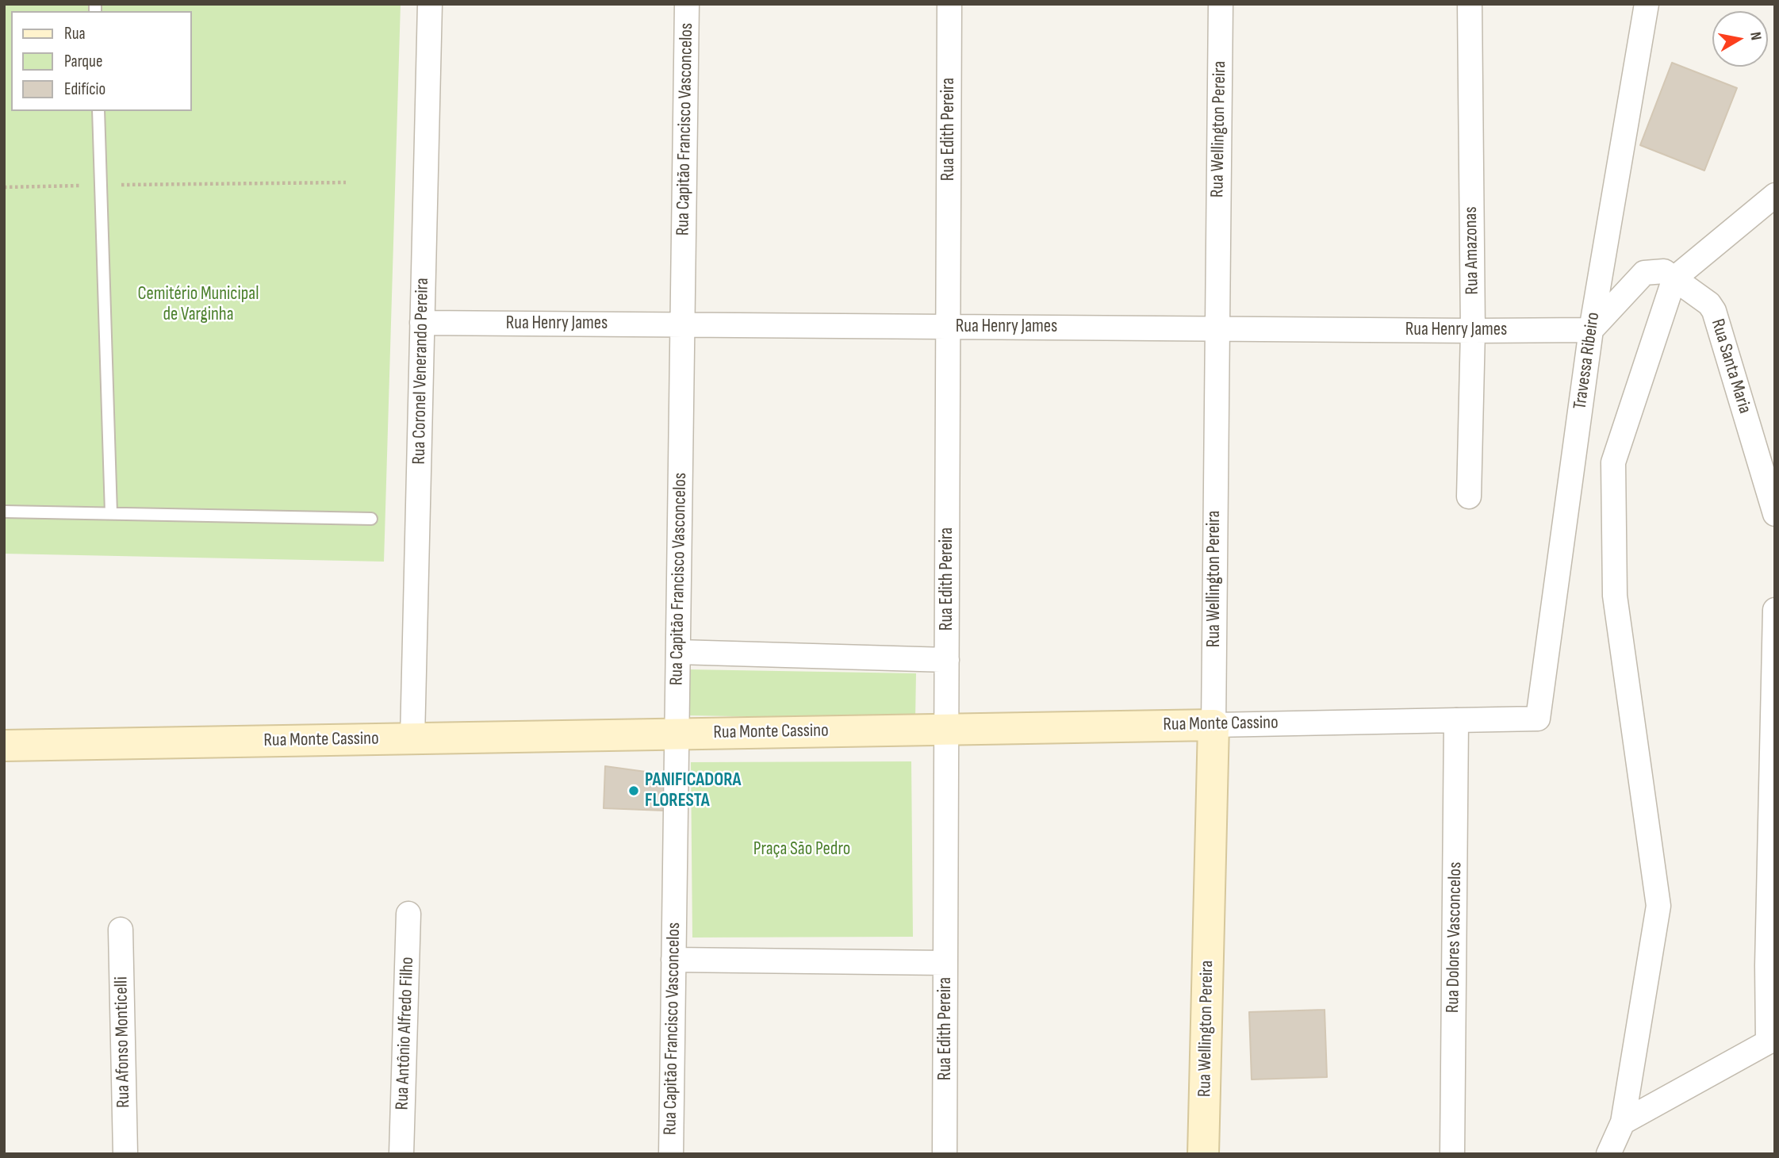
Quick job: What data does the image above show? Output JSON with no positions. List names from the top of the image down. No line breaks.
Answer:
{"streets":{"main road":["Rua Wellington Pereira","Rua Monte Cassino"],"street":["Rua Capitão Francisco Vasconcelos","Rua Edith Pereira","Rua Amazonas","Rua Henry James","Travessa Ribeiro","Rua Santa Maria","Rua Coronel Venerando Pereira","Rua Dolores Vasconcelos","Rua Antônio Alfredo Filho","Rua Afonso Monticelli"]},"crossings":[["Rua Capitão Francisco Vasconcelos","Rua Henry James"],["Rua Capitão Francisco Vasconcelos","Rua Monte Cassino"],["Rua Edith Pereira","Rua Henry James"],["Rua Edith Pereira","Rua Monte Cassino"],["Rua Wellington Pereira","Rua Henry James"],["Rua Wellington Pereira","Rua Monte Cassino"],["Rua Amazonas","Rua Henry James"],["Rua Henry James","Travessa Ribeiro"],["Rua Henry James","Rua Santa Maria"],["Rua Henry James","Rua Coronel Venerando Pereira"],["Travessa Ribeiro","Rua Santa Maria"],["Travessa Ribeiro","Rua Monte Cassino"],["Rua Coronel Venerando Pereira","Rua Monte Cassino"],["Rua Monte Cassino","Rua Dolores Vasconcelos"]],"parks":["Cemitério Municipal de Varginha","Praça São Pedro"],"places":["PANIFICADORA FLORESTA"],"legend":["Rua","Parque","Edifício"],"north":"right"}
